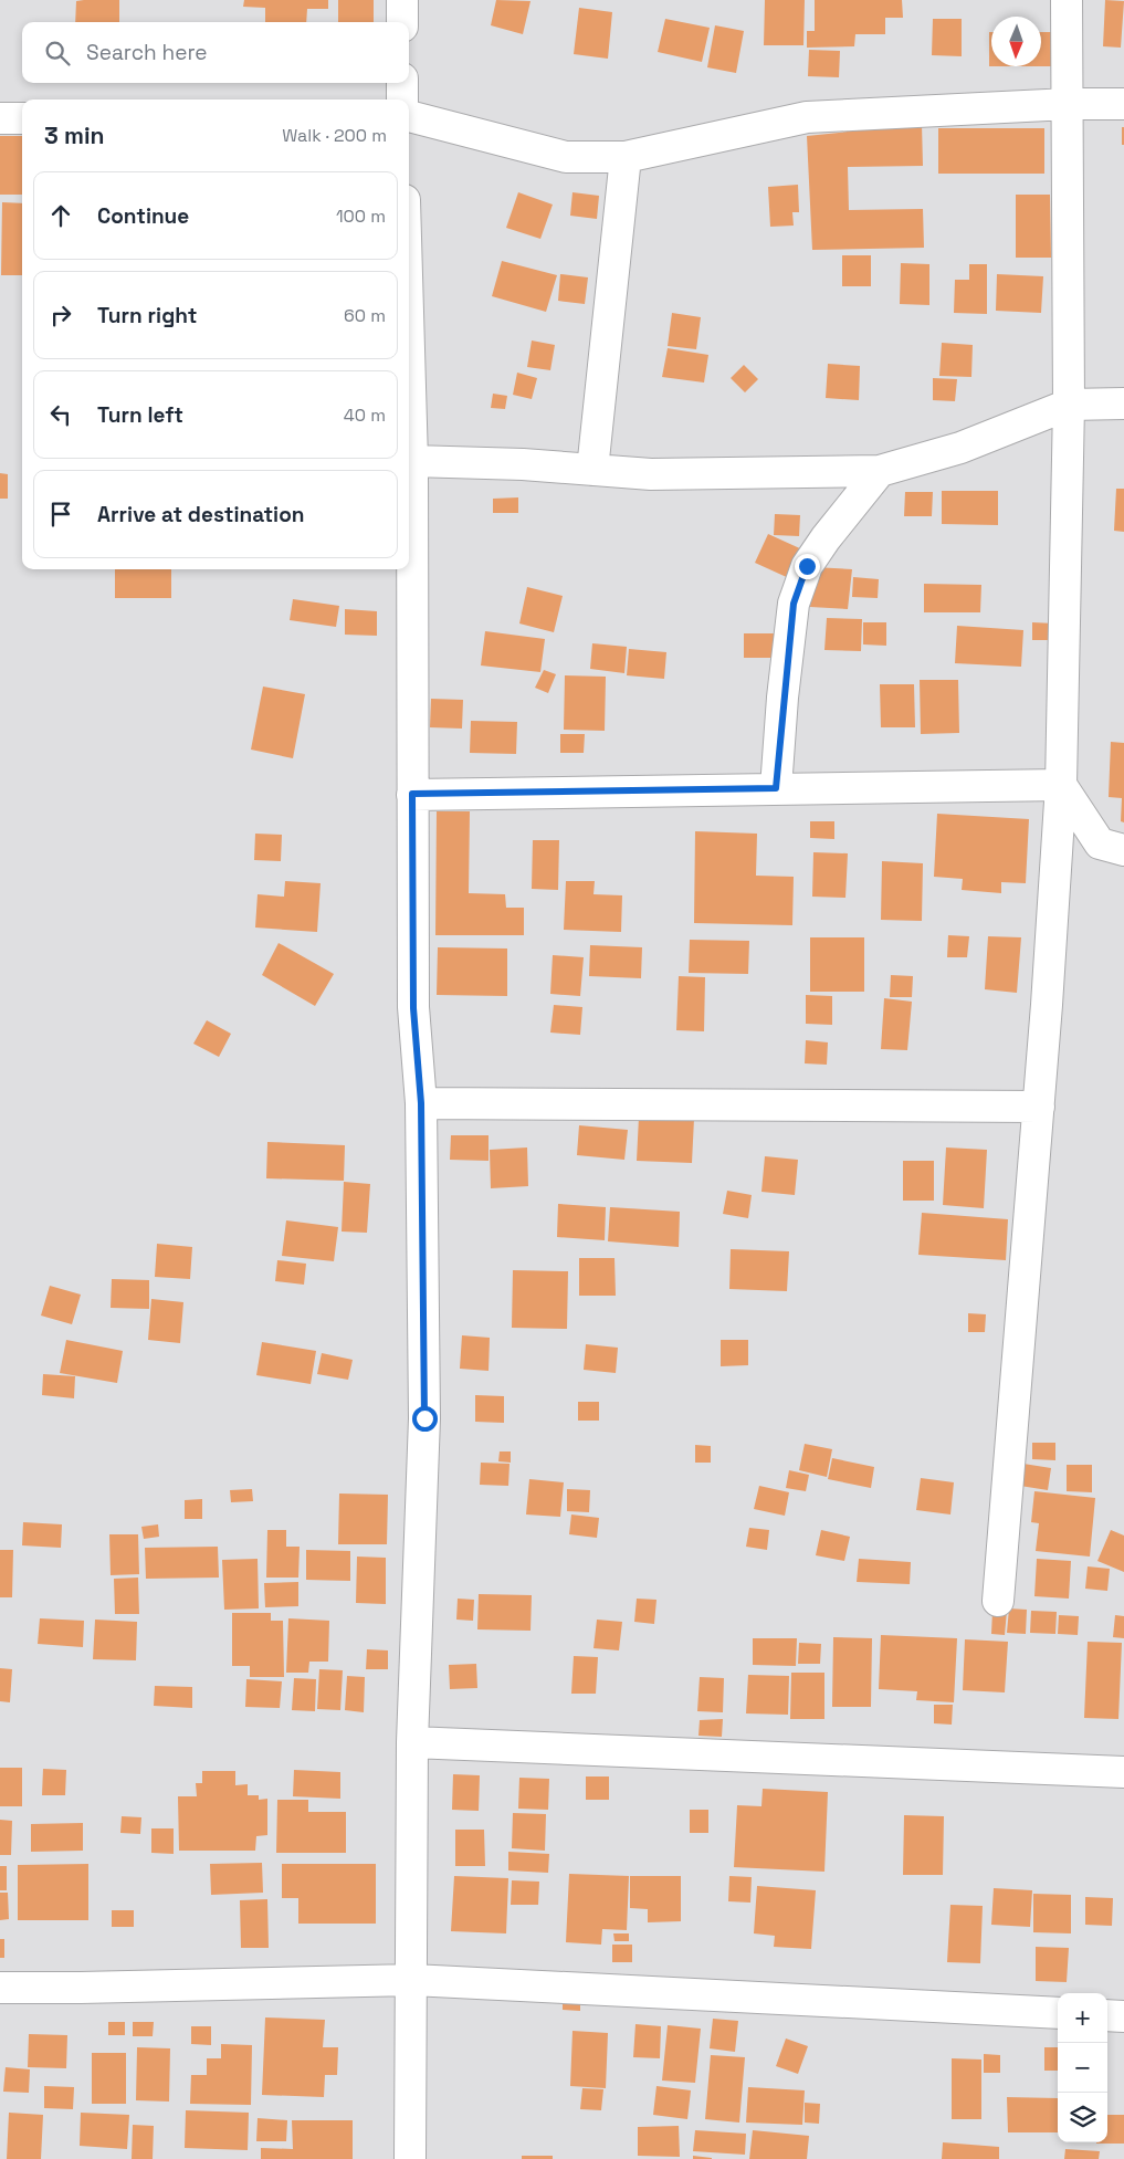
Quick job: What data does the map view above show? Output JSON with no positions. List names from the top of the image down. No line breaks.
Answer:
{"north":"bottom","page":{"search":"Search here","heading":["3 min","Walk · 200 m"],"list":[["Continue","100 m"],["Turn right","60 m"],["Turn left","40 m"],"Arrive at destination"],"map_buttons":["+","−"]}}
